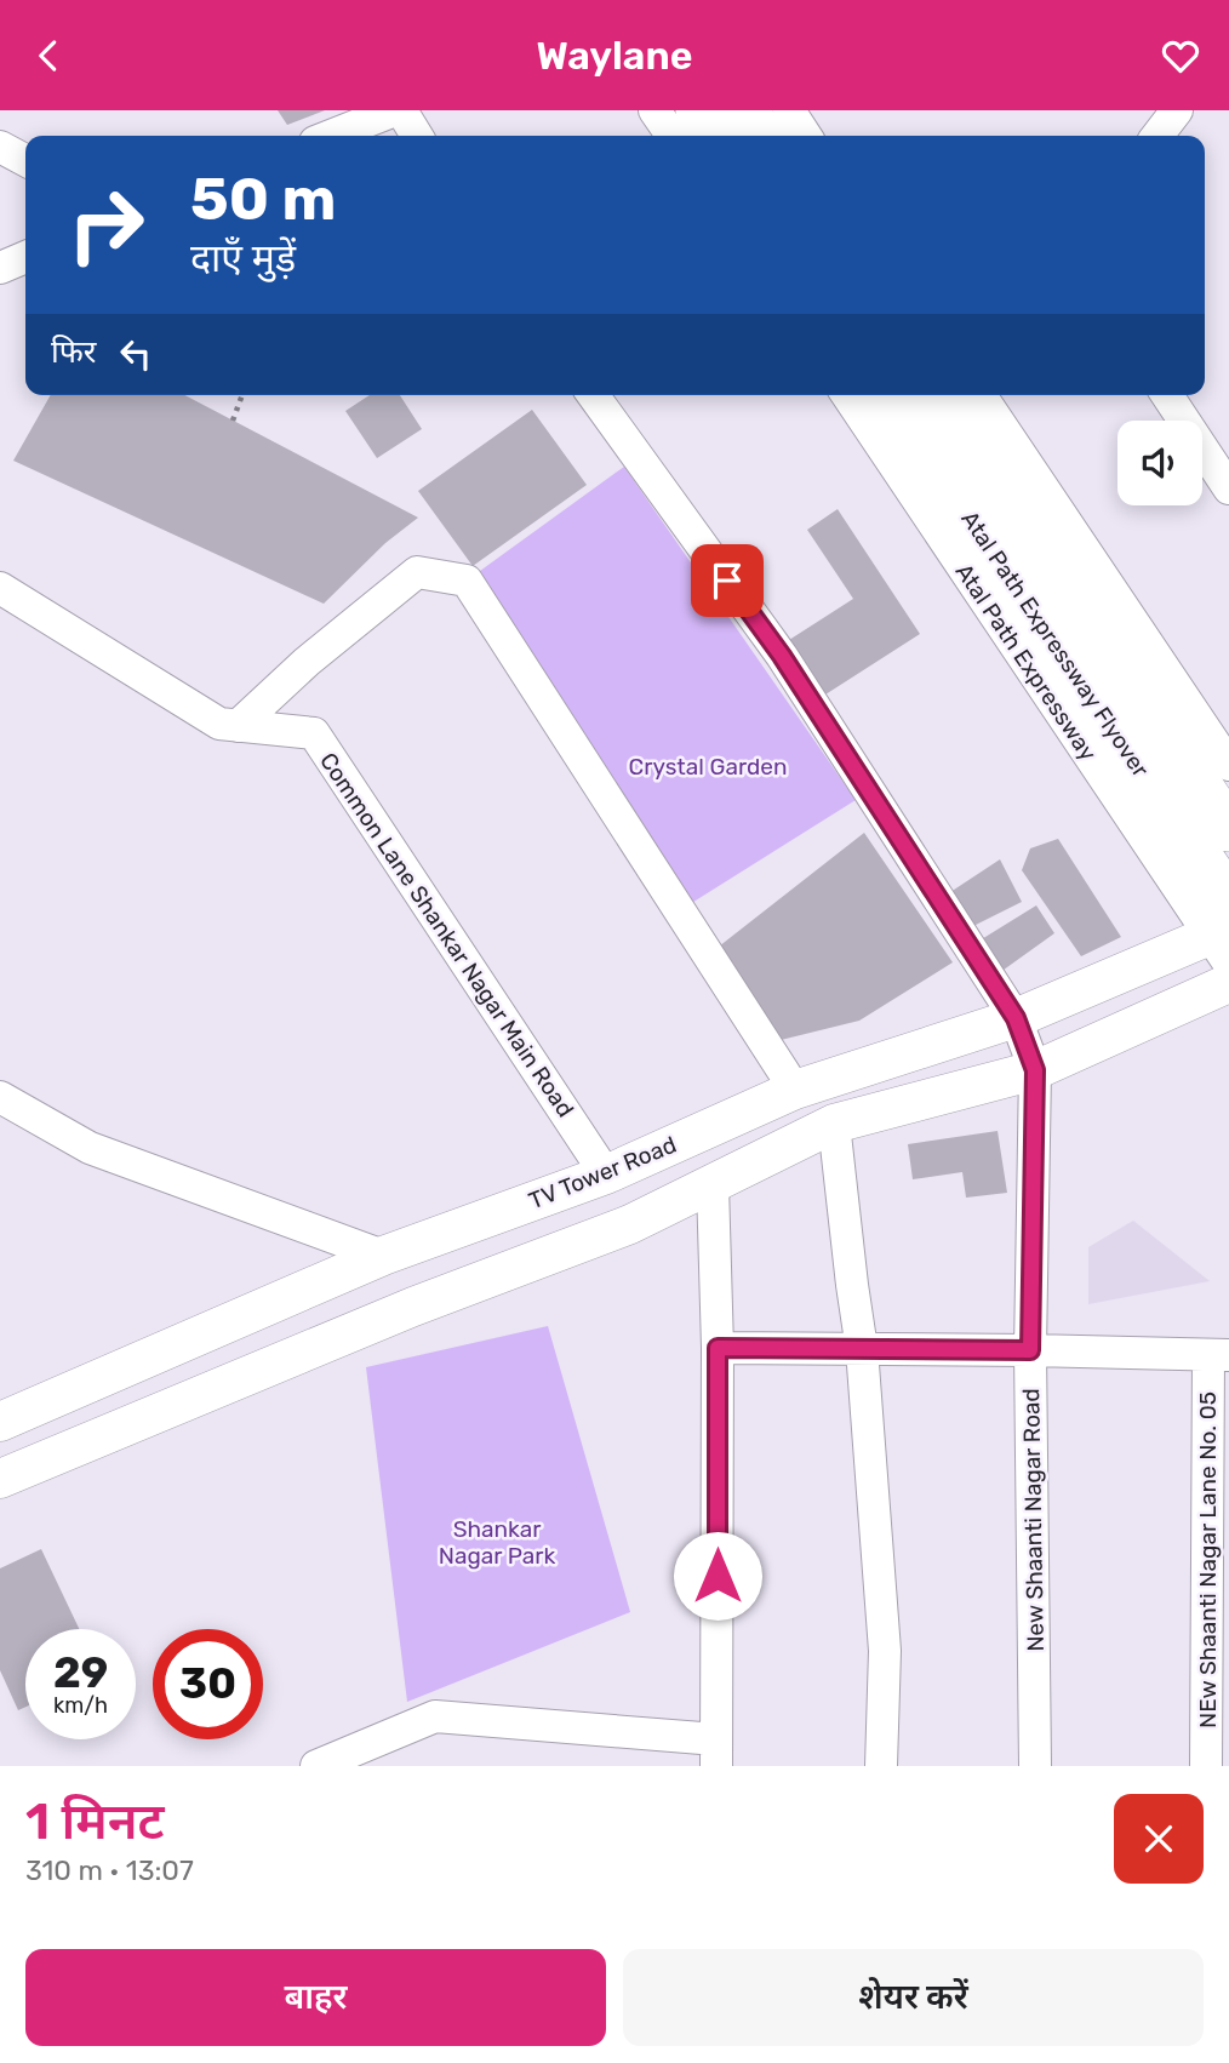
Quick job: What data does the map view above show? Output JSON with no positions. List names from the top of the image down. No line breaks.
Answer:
{"streets":{"highway":["Atal Path Expressway Flyover"],"main road":["TV Tower Road"],"street":["Atal Path Expressway","Common Lane Shankar Nagar Main Road","New Shaanti Nagar Road","NEw Shaanti Nagar Lane No. 05"]},"crossings":[["Atal Path Expressway Flyover","Atal Path Expressway"],["Atal Path Expressway Flyover","TV Tower Road"],["Atal Path Expressway","TV Tower Road"],["Common Lane Shankar Nagar Main Road","TV Tower Road"]],"parks":["Crystal Garden","Shankar Nagar Park"],"page":{"header":"Waylane","turn":["50 m","दाएँ मुड़ें"],"then":"फिर","speed":"29 km/h","limit":"30","heading":["1 मिनट","310 m · 13:07"],"buttons":["बाहर","शेयर करें"]}}
